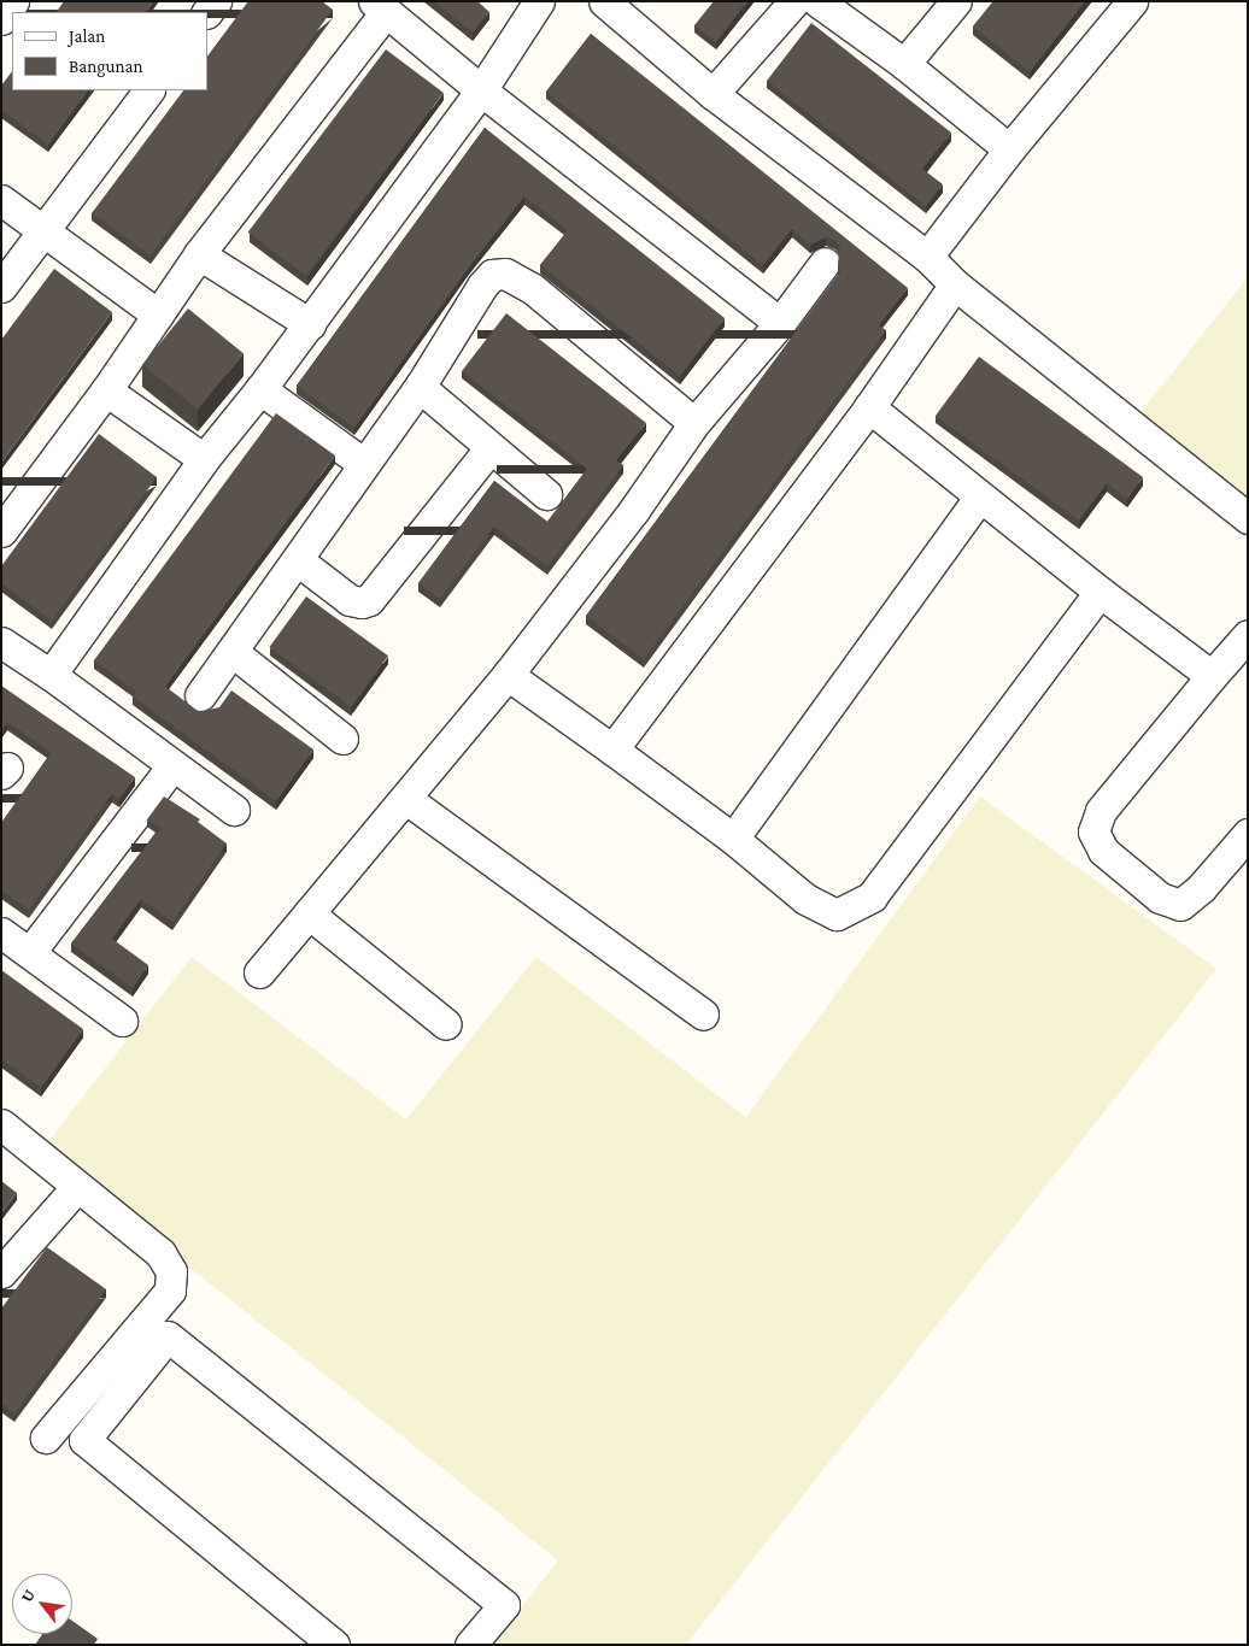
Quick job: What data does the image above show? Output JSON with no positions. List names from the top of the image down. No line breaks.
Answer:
{"legend":["Jalan","Bangunan"],"north":"top left"}
